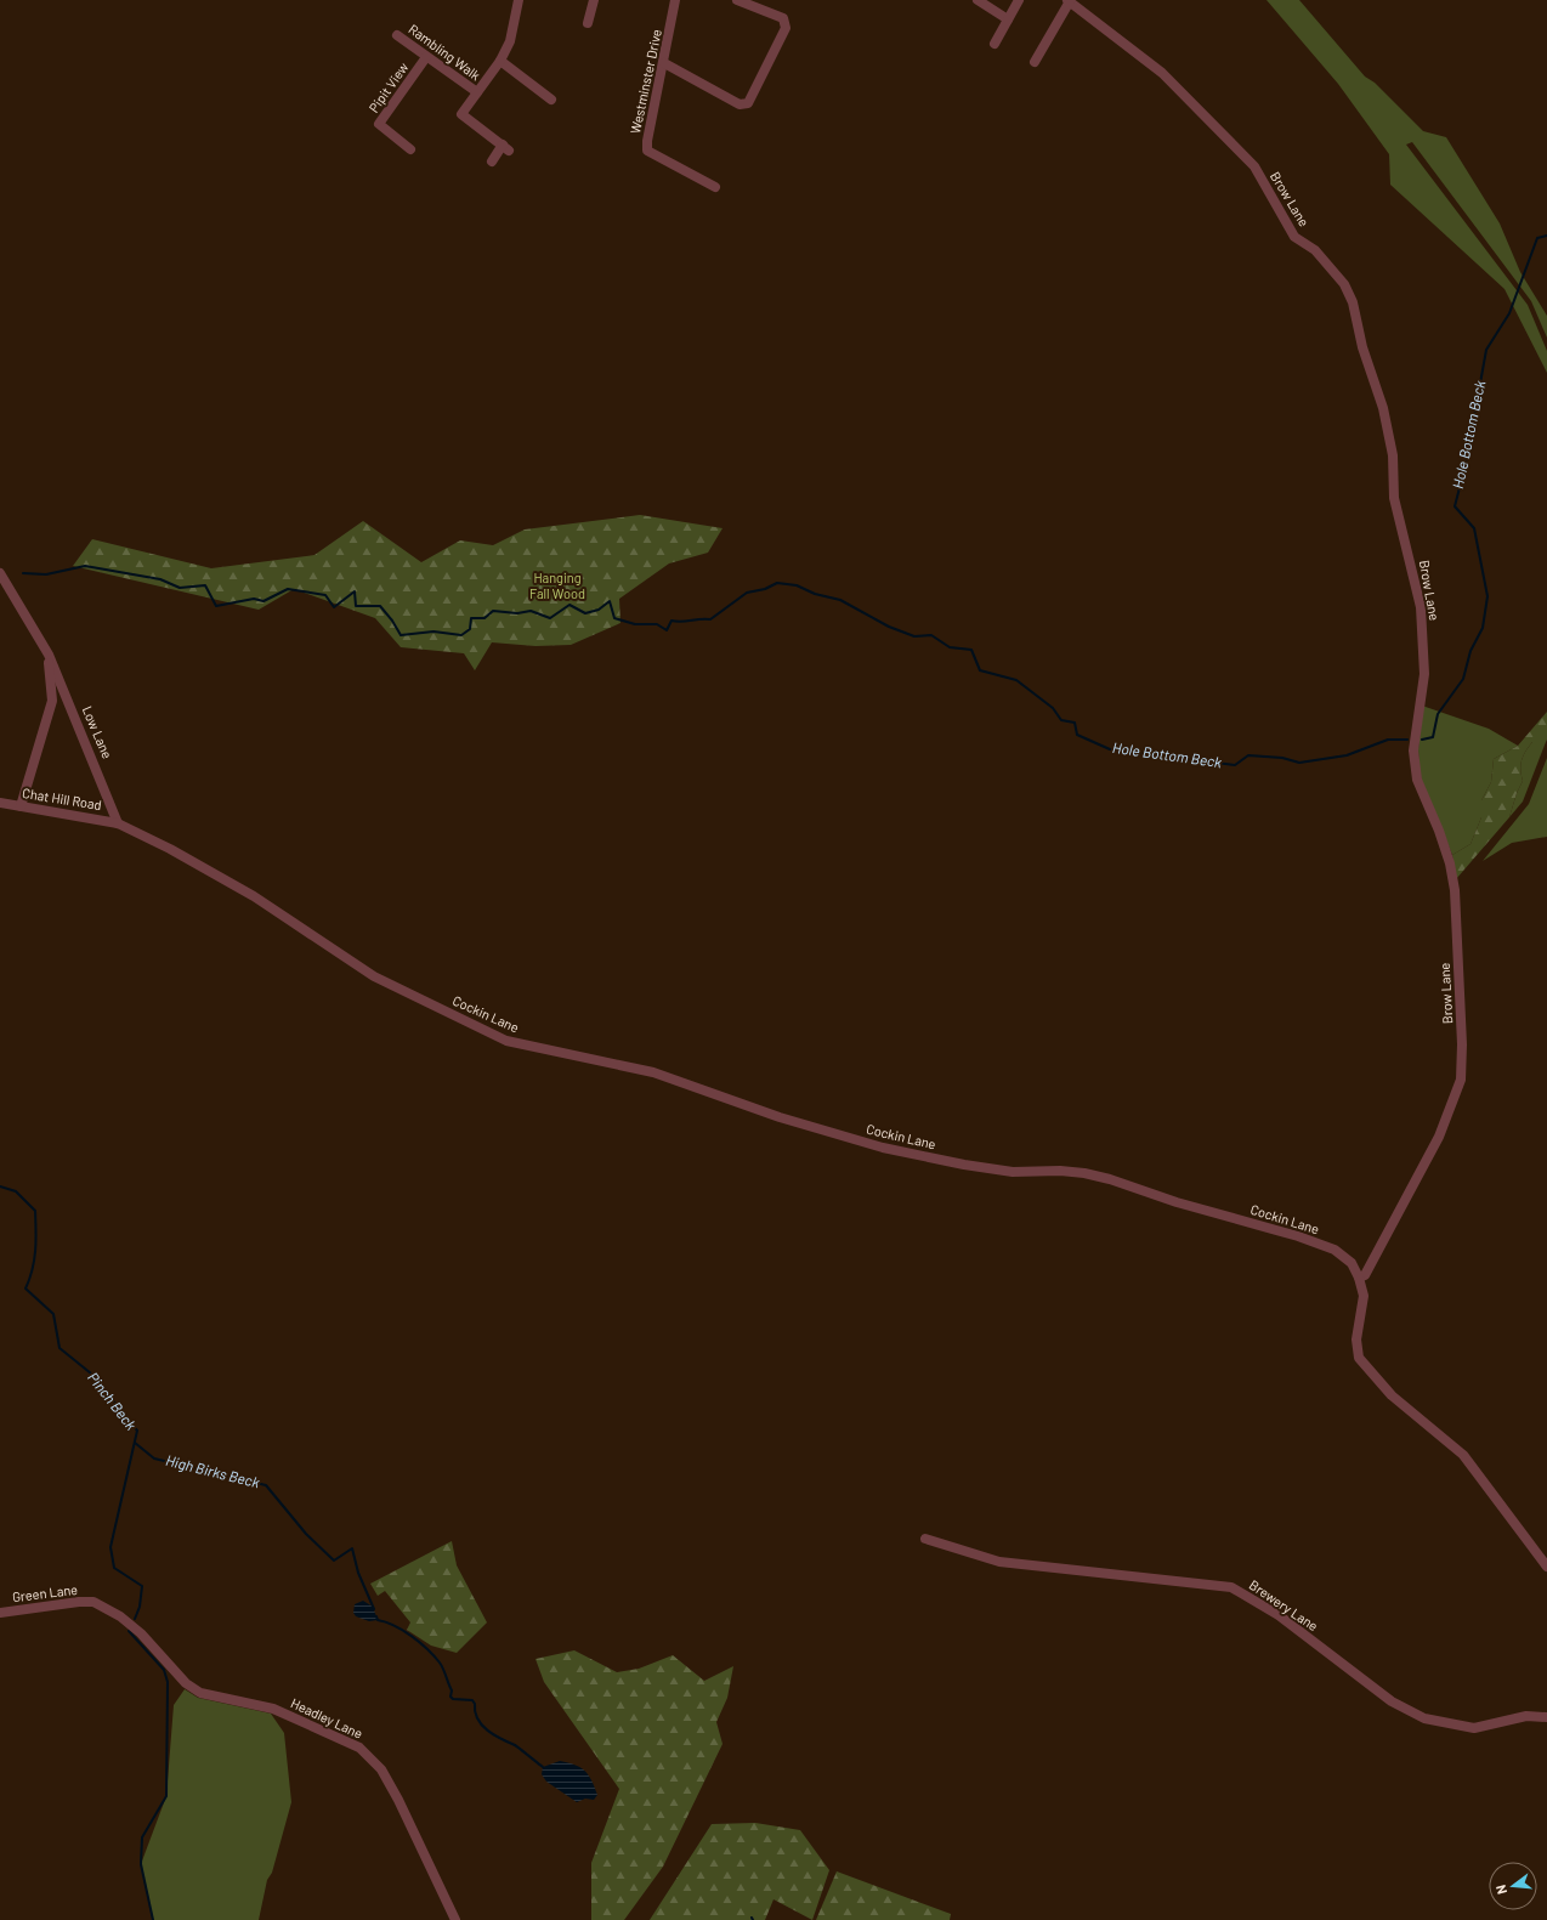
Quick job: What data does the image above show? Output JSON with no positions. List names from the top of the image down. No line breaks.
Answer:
{"streets":{"street":["Rambling Walk","Westminster Drive","Pipit View","Brow Lane","Low Lane","Chat Hill Road","Cockin Lane","Green Lane","Brewery Lane","Headley Lane"]},"crossings":[["Rambling Walk","Pipit View"],["Brow Lane","Cockin Lane"],["Low Lane","Chat Hill Road"],["Low Lane","Cockin Lane"],["Chat Hill Road","Cockin Lane"],["Green Lane","Headley Lane"]],"water":["Hole Bottom Beck","Pinch Beck","High Birks Beck"],"parks":["Hanging Fall Wood"],"north":"left"}
